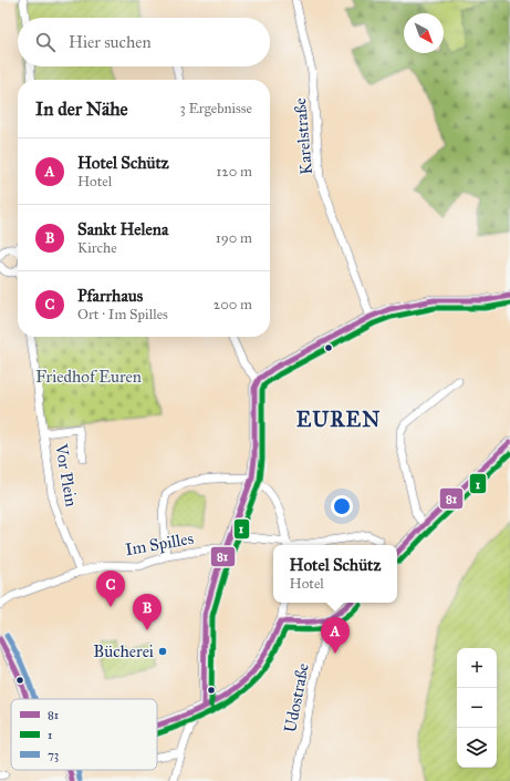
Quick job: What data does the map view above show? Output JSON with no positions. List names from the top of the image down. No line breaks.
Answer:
{"streets":{"street":["Karelstraße","Vor Plein","Im Spilles","Udostraße"]},"crossings":[["Vor Plein","Im Spilles"]],"districts":["EUREN"],"parks":["Friedhof Euren"],"places":["Bücherei"],"lines":["transit line 81","transit line 1","transit line 73"],"legend":["81","1","73"],"north":"bottom right","page":{"search":"Hier suchen","heading":["In der Nähe","3 Ergebnisse"],"list":[{"mark":"A","name":"Hotel Schütz","note":"Hotel","value":"120 m"},{"mark":"B","name":"Sankt Helena","note":"Kirche","value":"190 m"},{"mark":"C","name":"Pfarrhaus","note":"Ort · Im Spilles","value":"200 m"}],"popup":["Hotel Schütz","Hotel"],"pins":["C","B","A"],"map_buttons":["+","−"]}}
